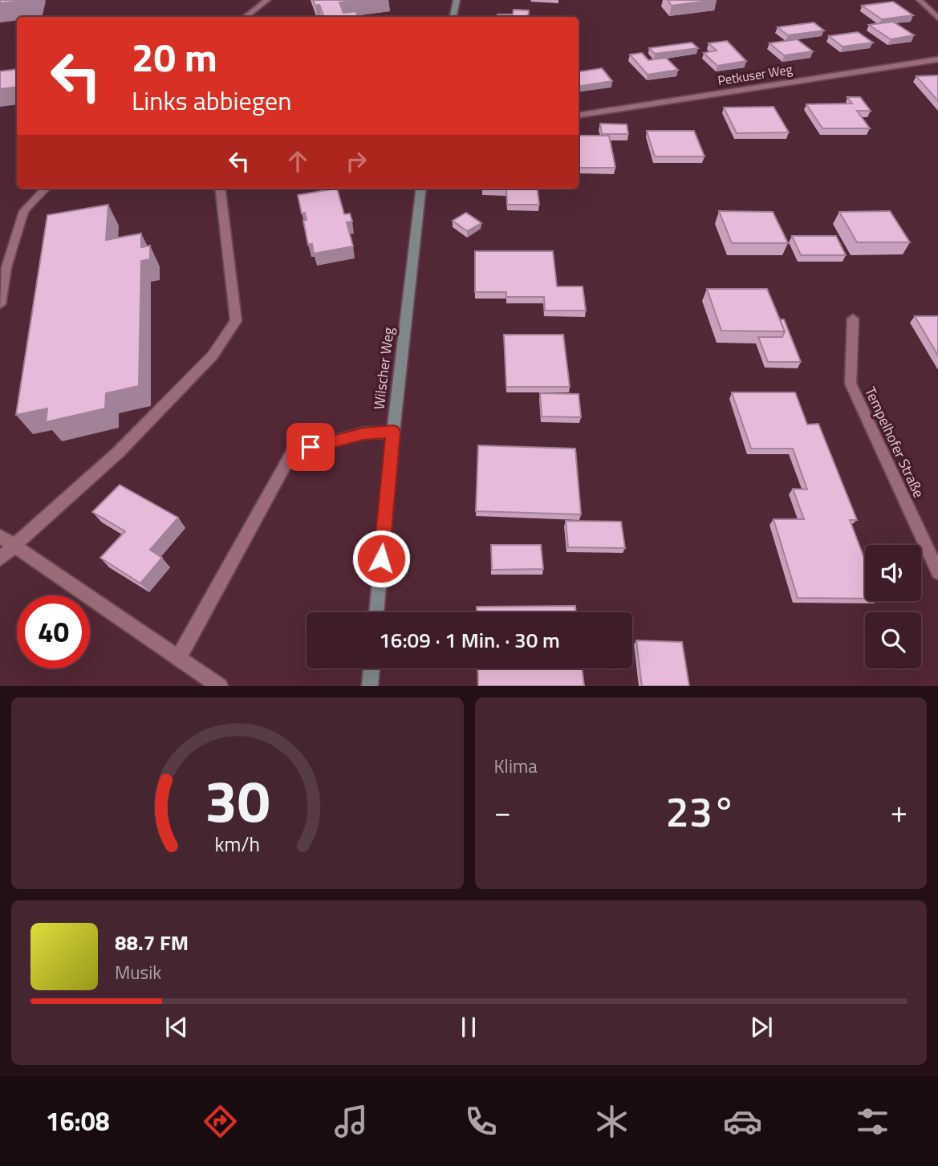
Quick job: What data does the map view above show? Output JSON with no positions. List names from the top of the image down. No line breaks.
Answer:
{"streets":{"street":["Petkuser Weg","Wilscher Weg","Tempelhofer Straße"]},"page":{"turn":["20 m","Links abbiegen"],"limit":"40","trip":"16:09 · 1 Min. · 30 m","tile":"Klima","heat":["−","23°","+"],"song":["88.7 FM","Musik"],"tabs":"16:08","gauge":["30","km/h"]}}
